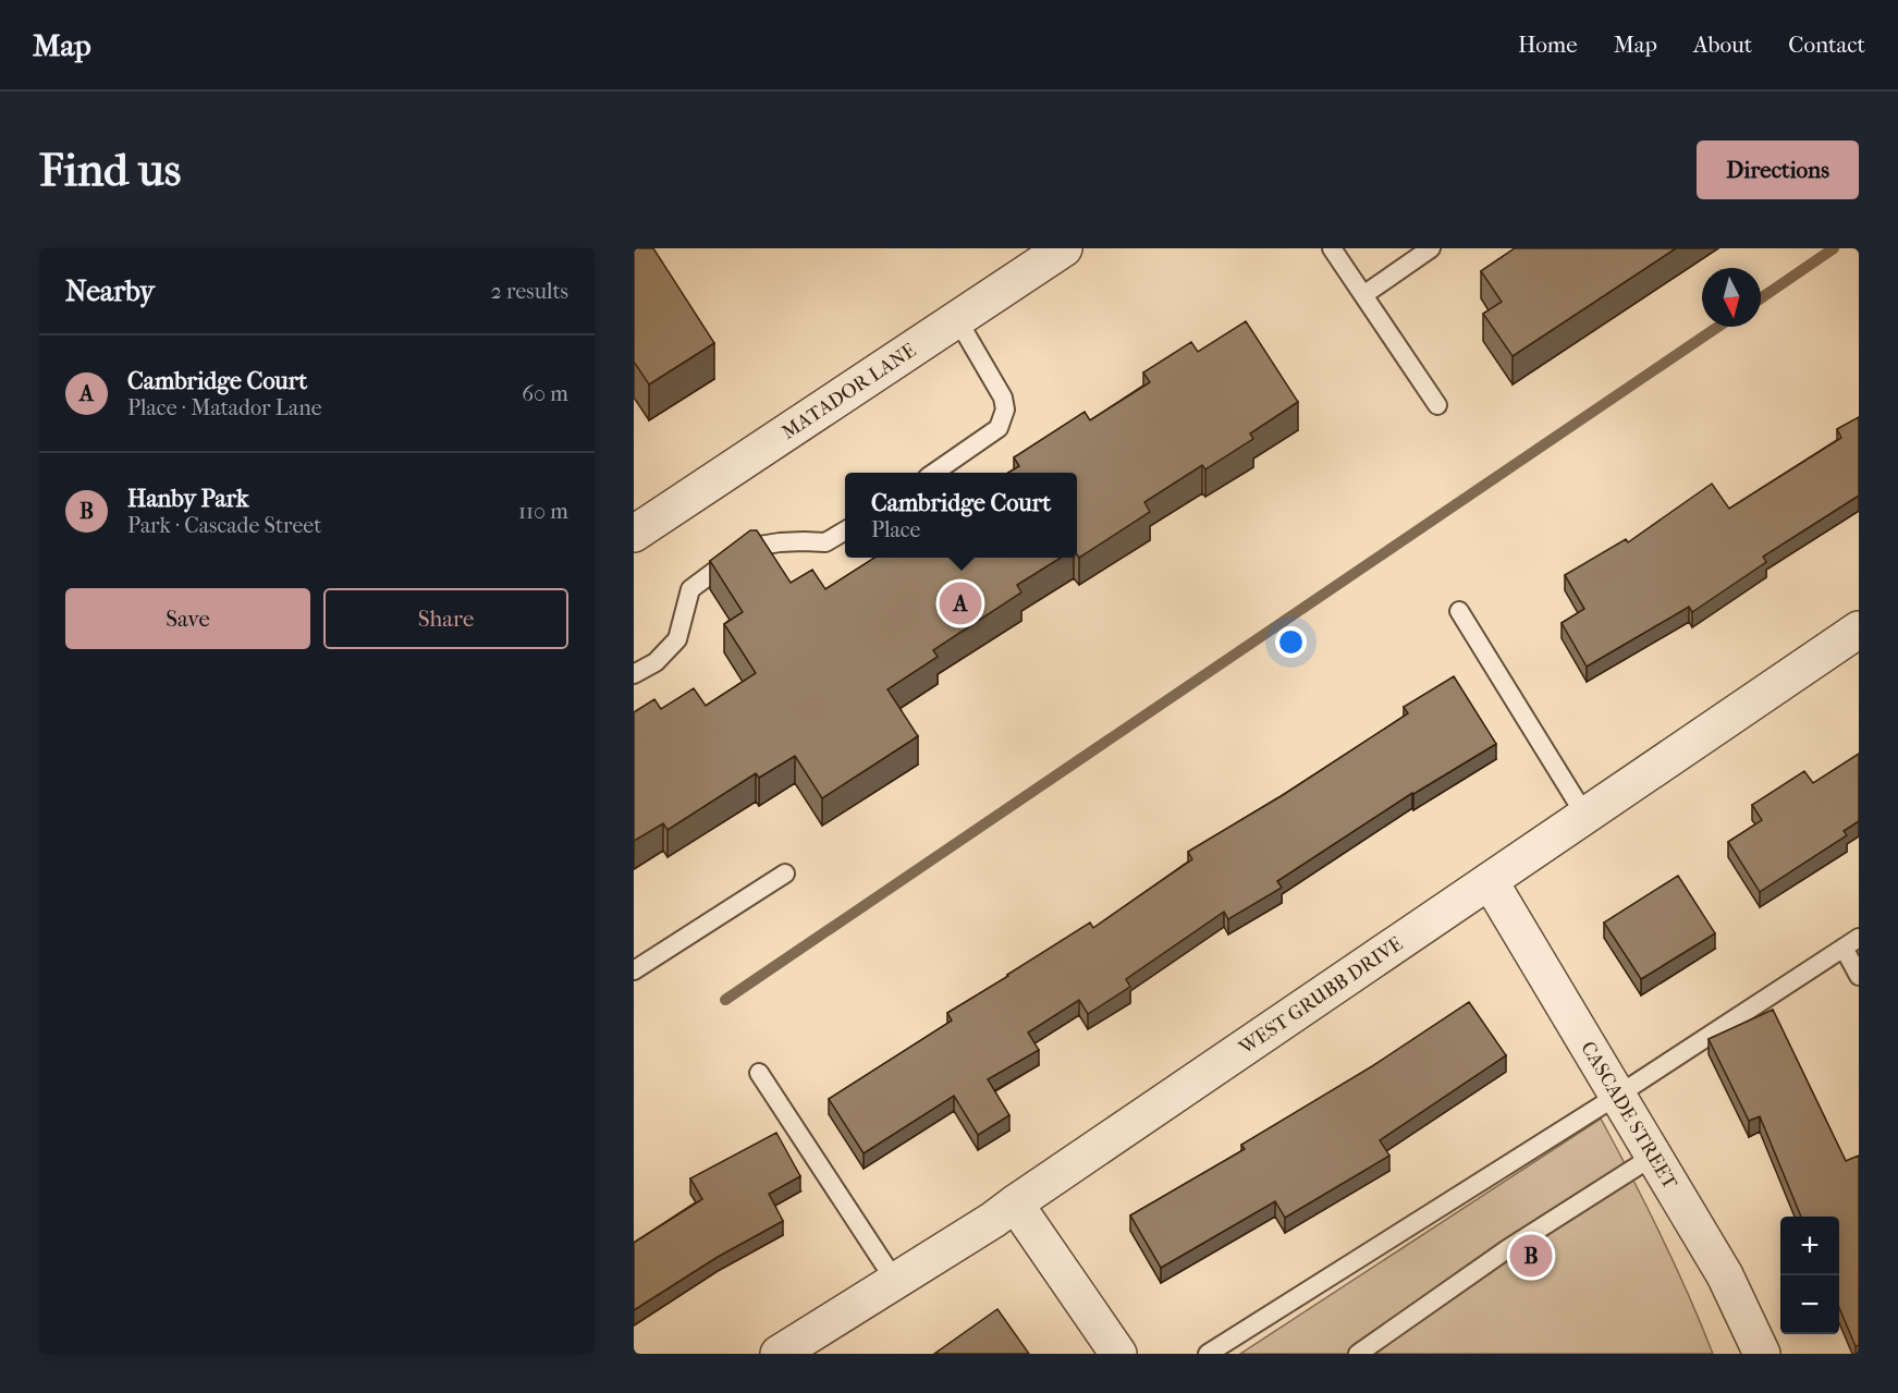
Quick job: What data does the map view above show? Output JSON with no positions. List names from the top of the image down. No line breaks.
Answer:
{"streets":{"street":["MATADOR LANE","WEST GRUBB DRIVE","CASCADE STREET"]},"crossings":[["WEST GRUBB DRIVE","CASCADE STREET"]],"north":"bottom","page":{"header":"Map","nav":["Home","Map","About","Contact"],"buttons":["Directions",["Save","Share"]],"title":"Find us","heading":["Nearby","2 results"],"list":[{"mark":"A","name":"Cambridge Court","note":"Place · Matador Lane","value":"60 m"},{"mark":"B","name":"Hanby Park","note":"Park · Cascade Street","value":"110 m"}],"popup":["Cambridge Court","Place"],"pins":["A","B"],"map_buttons":["+","−"]}}
